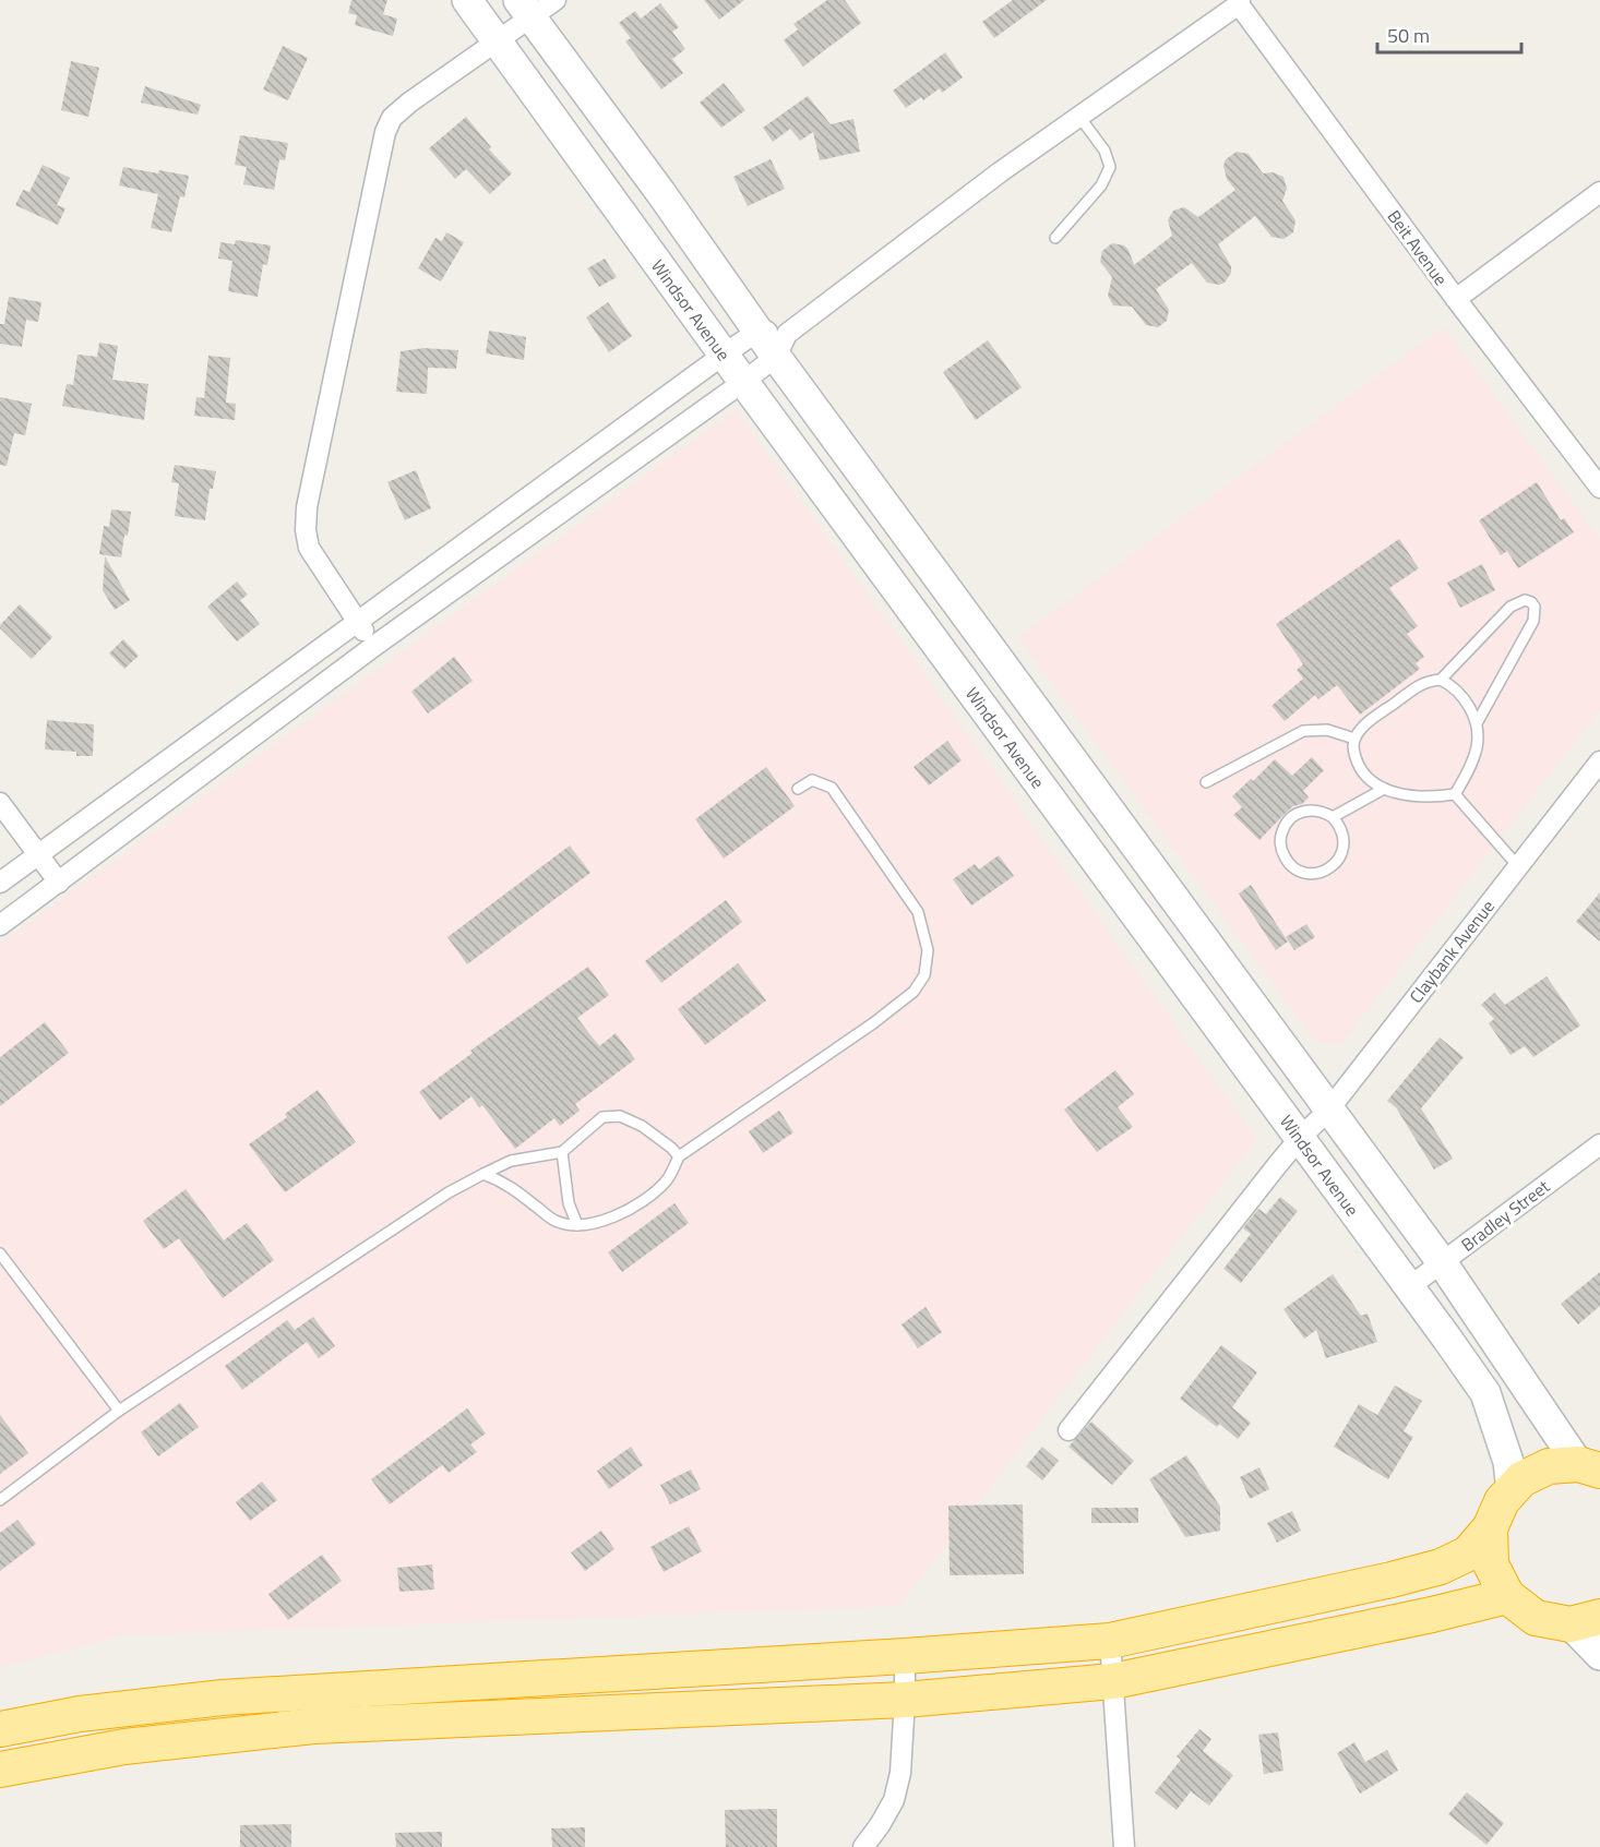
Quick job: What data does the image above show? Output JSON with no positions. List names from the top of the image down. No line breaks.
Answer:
{"streets":{"main road":["Windsor Avenue"],"street":["Beit Avenue","Claybank Avenue","Bradley Street"]},"crossings":[["Windsor Avenue","Claybank Avenue"],["Windsor Avenue","Bradley Street"]],"scale_bar":"50 m"}
